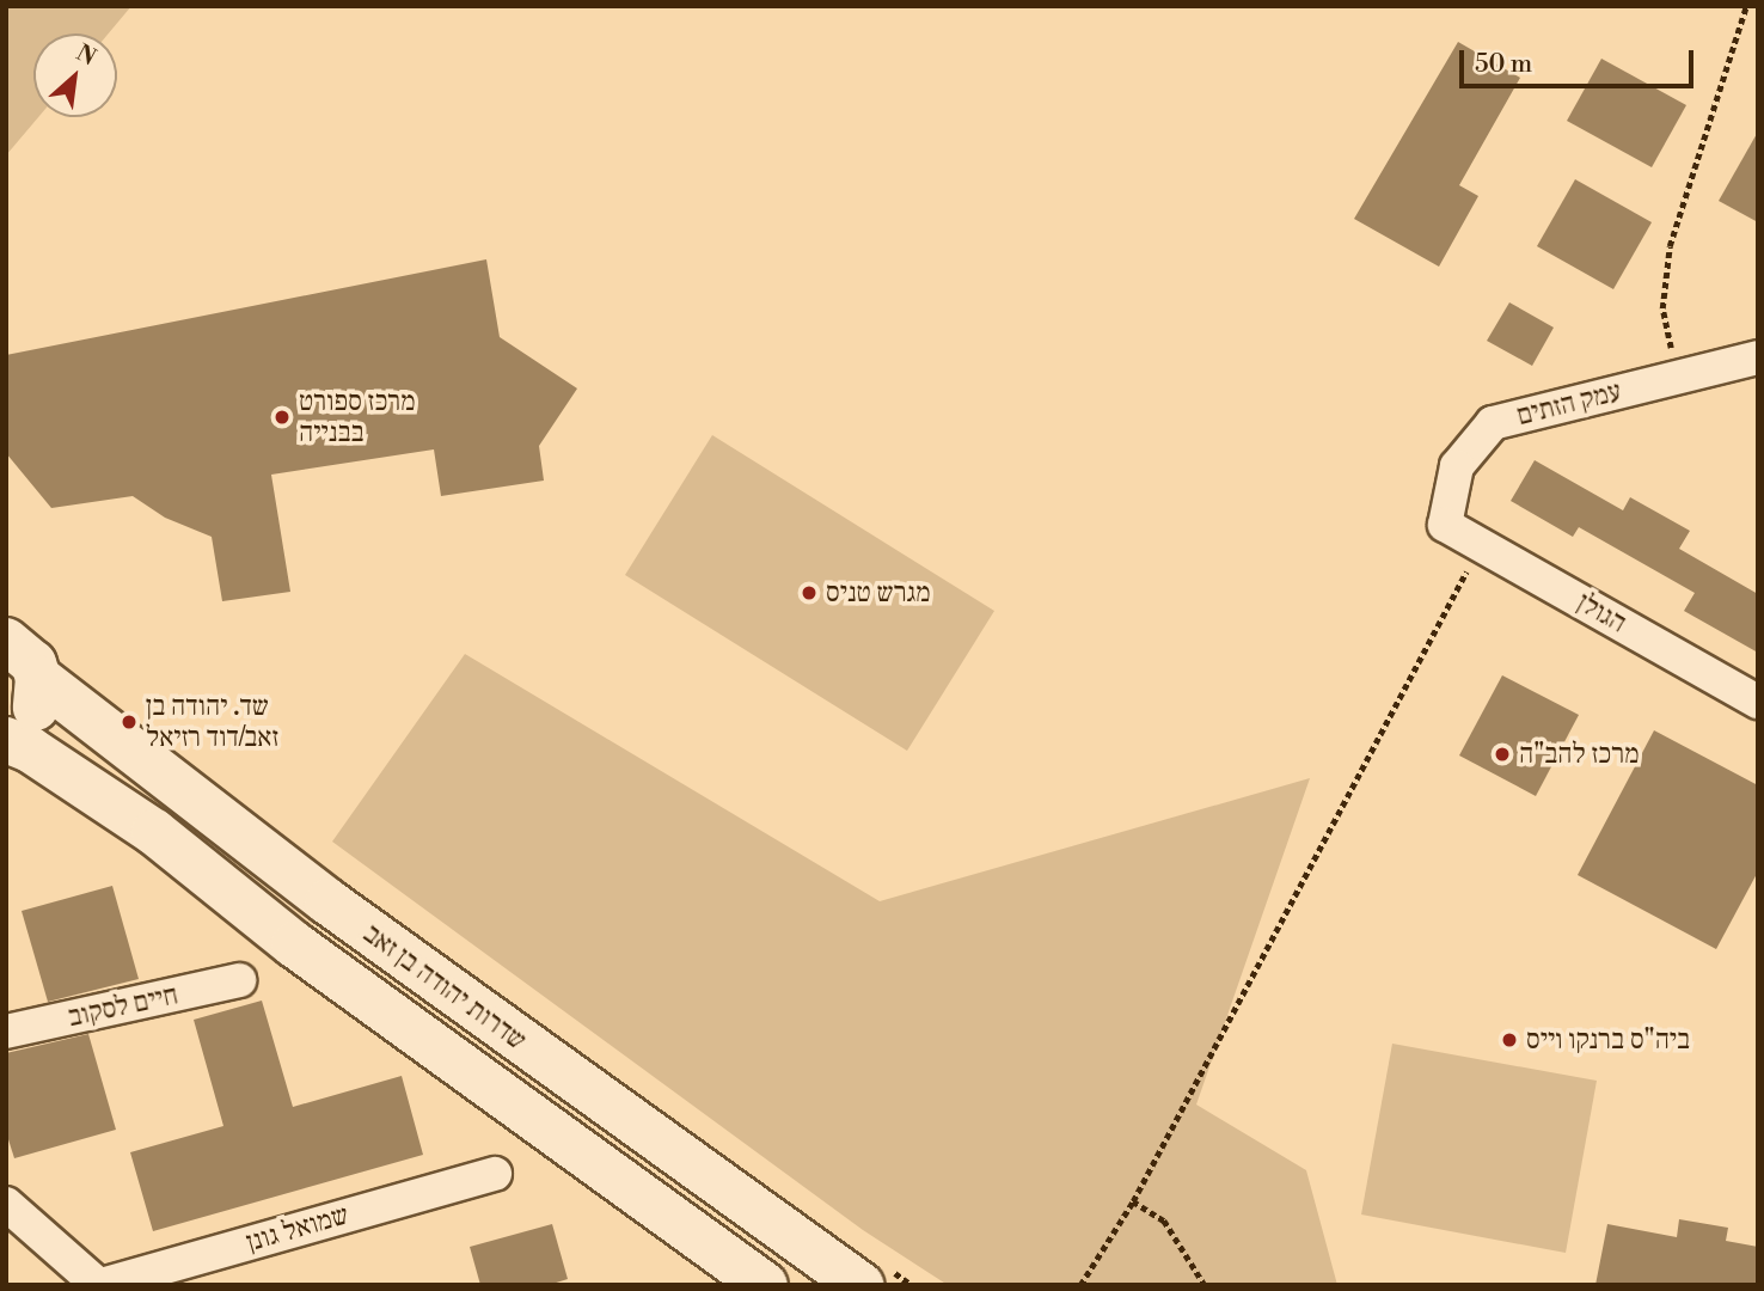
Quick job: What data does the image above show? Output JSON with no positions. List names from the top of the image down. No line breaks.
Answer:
{"streets":{"main road":["שדרות יהודה בן זאב"],"street":["עמק הזתים","הגולן","חיים לסקוב","שמואל גונן"]},"crossings":[["עמק הזתים","הגולן"]],"places":["מרכז ספורט בבנייה","מגרש טניס","שד. יהודה בן זאב/דוד רזיאל","מרכז להב\"ה","ביה\"ס ברנקו וייס"],"scale_bar":"50 m","north":"top right"}
